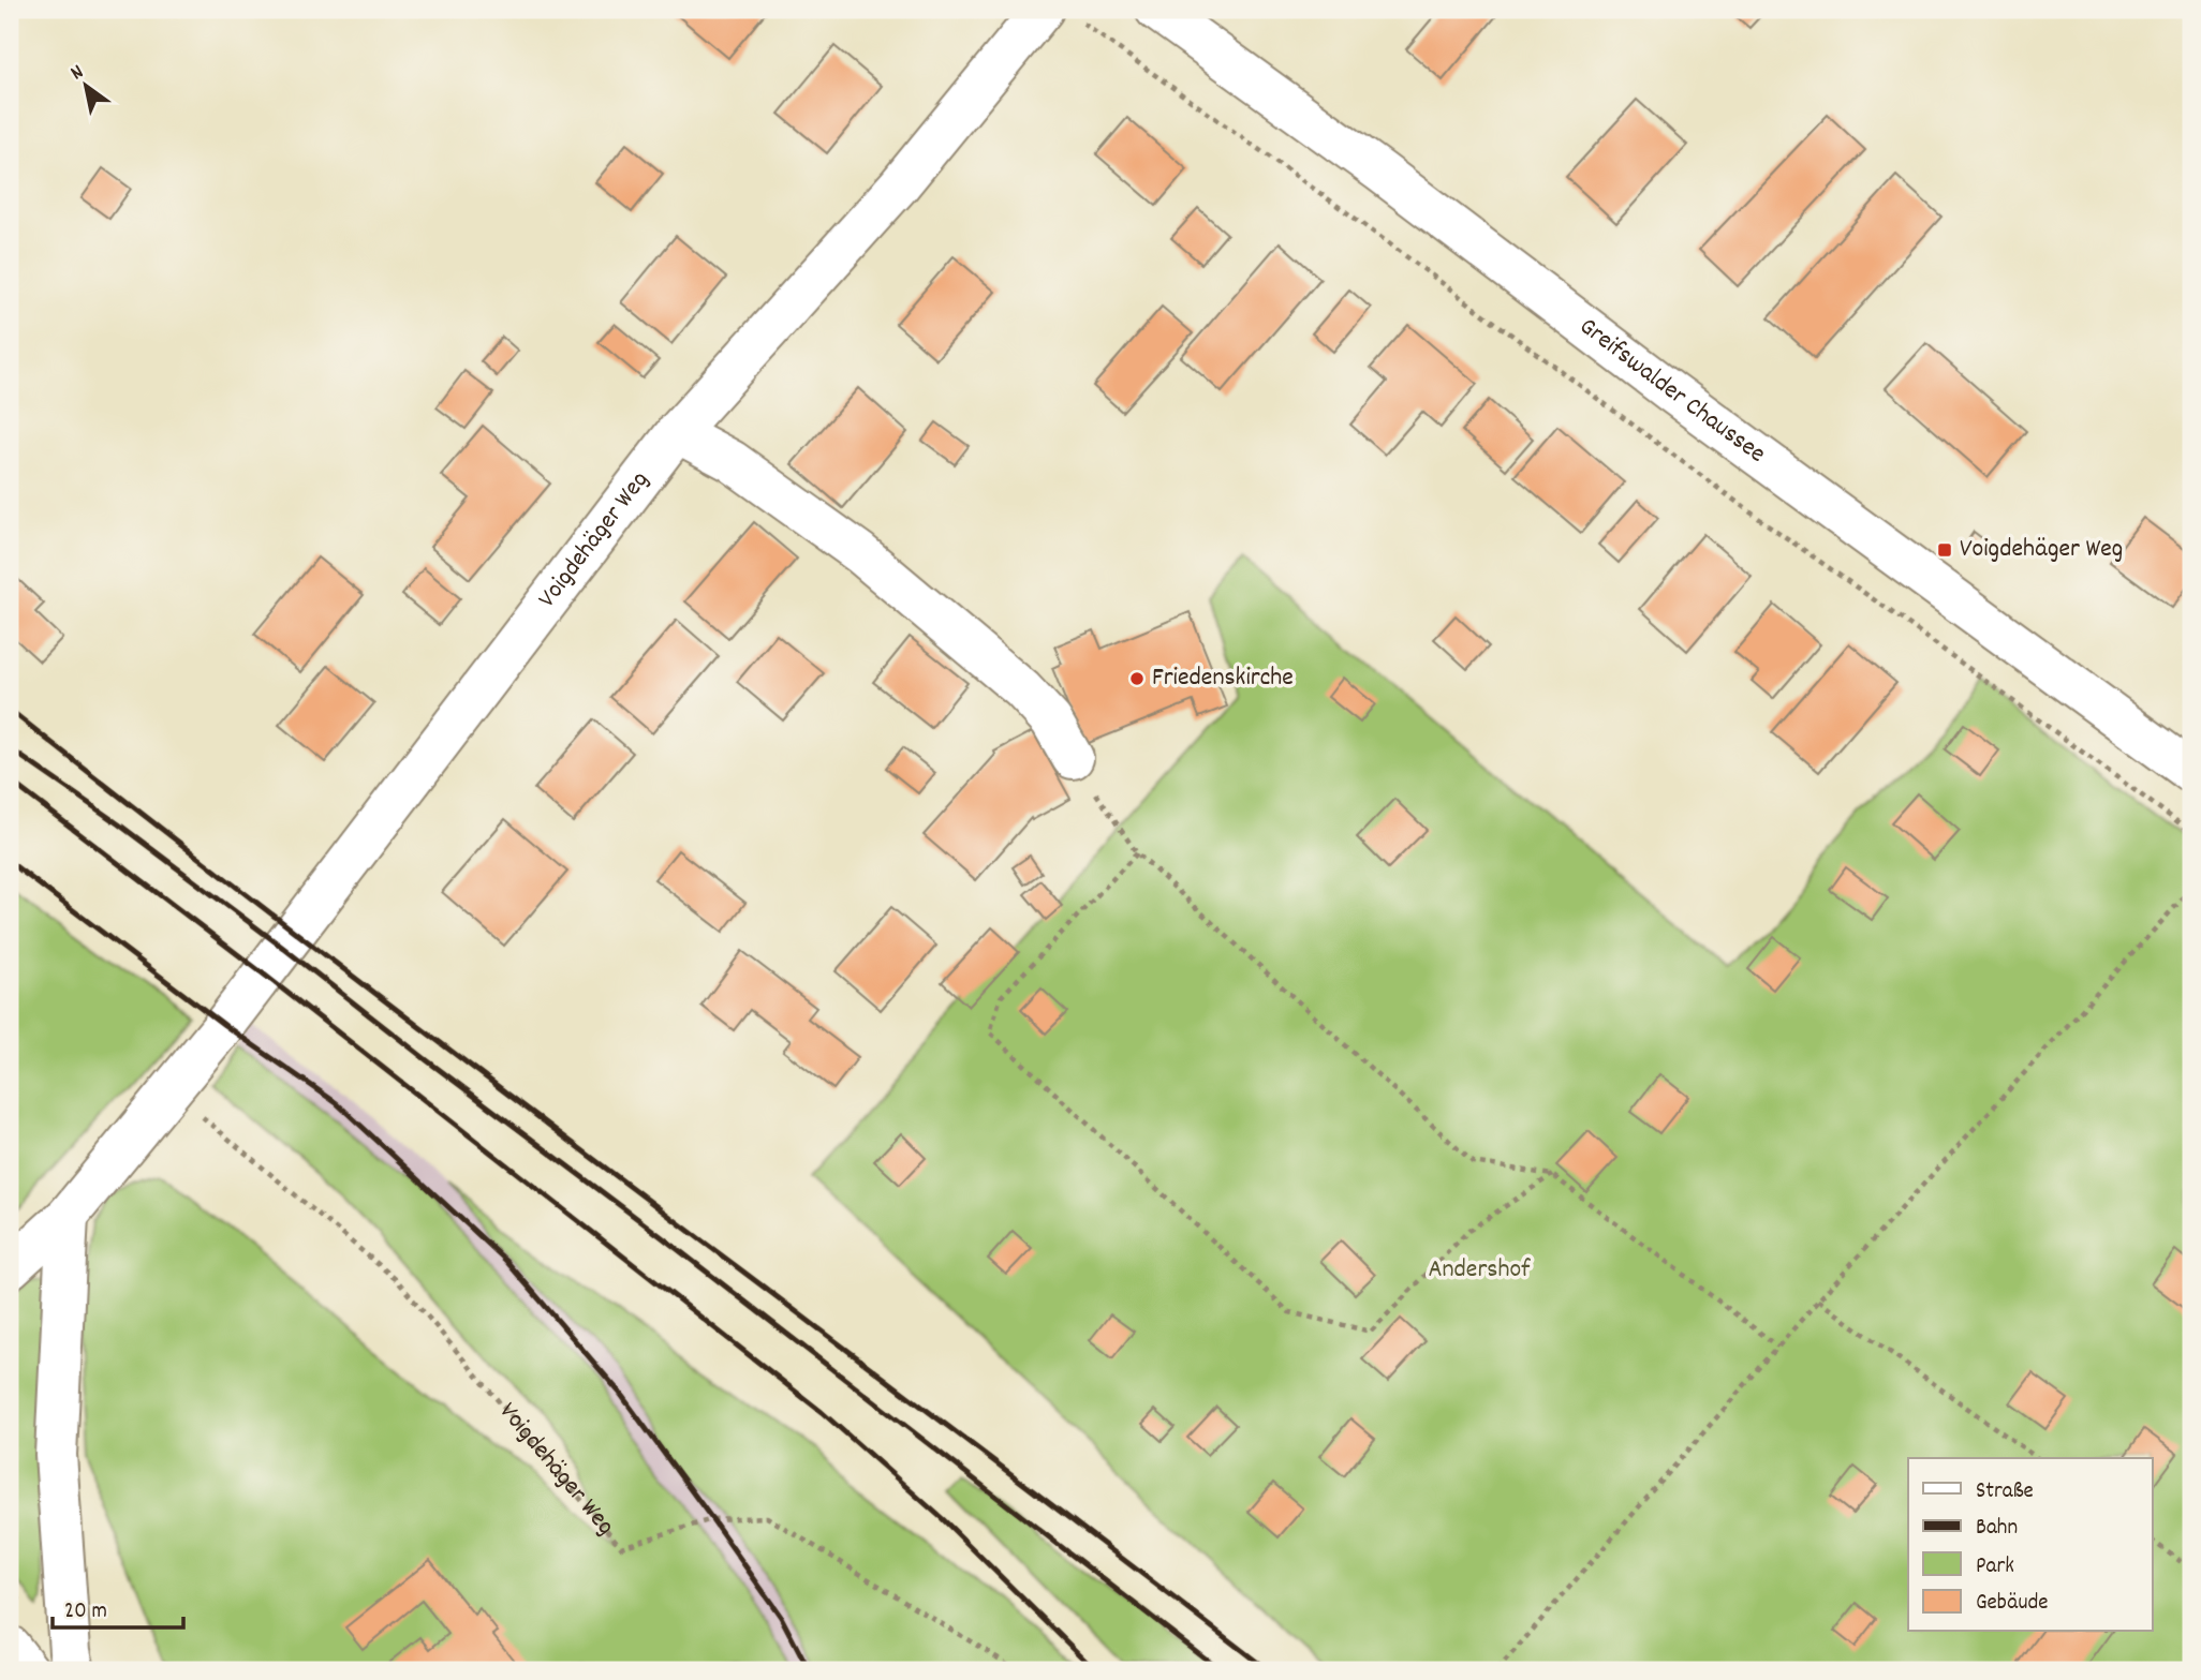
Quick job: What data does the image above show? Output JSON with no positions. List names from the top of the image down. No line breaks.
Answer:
{"streets":{"street":["Greifswalder Chaussee","Voigdehäger Weg"]},"parks":["Andershof"],"places":{"transit":["Voigdehäger Weg"],"other":["Friedenskirche"]},"legend":["Straße","Bahn","Park","Gebäude"],"scale_bar":"20 m","north":"top left"}
